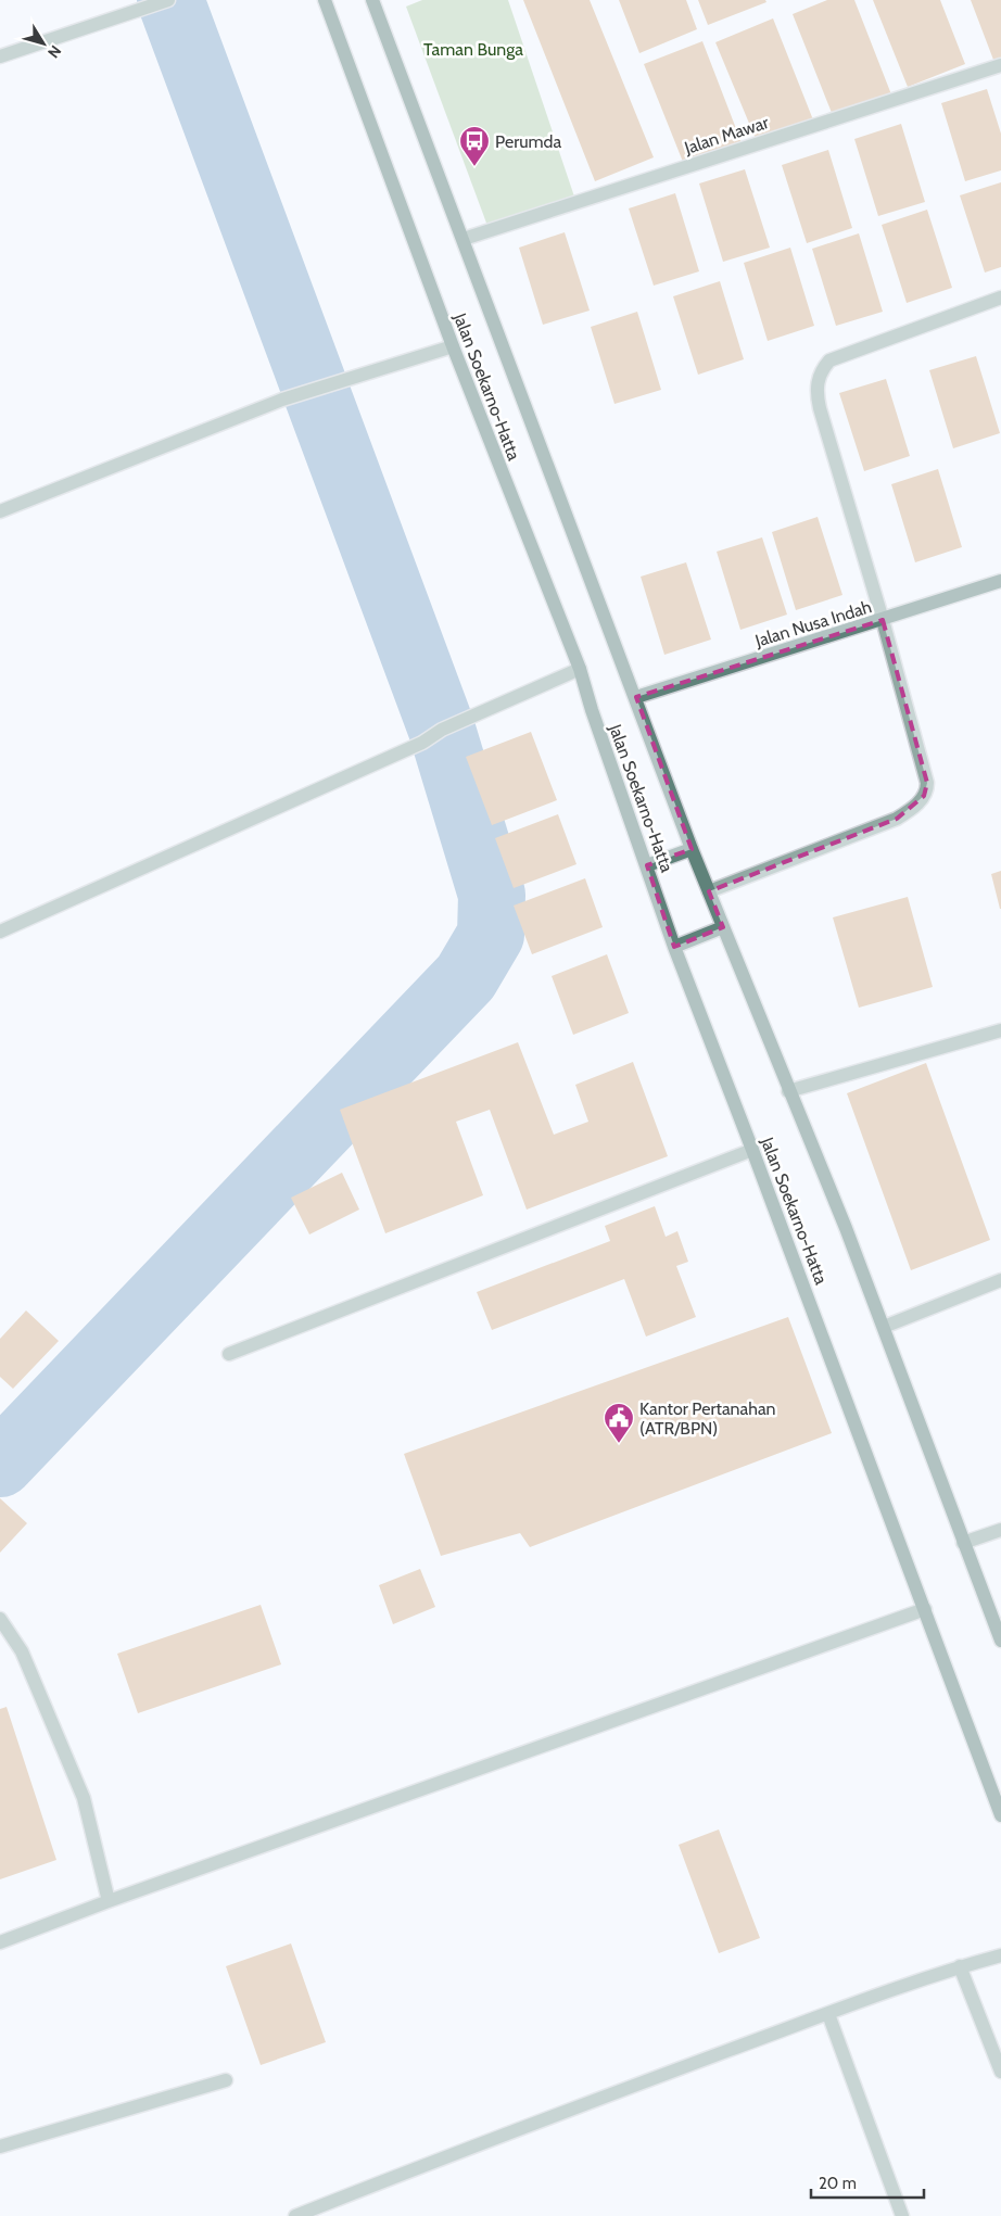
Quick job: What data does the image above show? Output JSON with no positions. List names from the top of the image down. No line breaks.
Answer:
{"streets":{"main road":["Jalan Soekarno-Hatta","Jalan Nusa Indah"],"street":["Jalan Mawar"]},"crossings":[["Jalan Mawar","Jalan Soekarno-Hatta"],["Jalan Soekarno-Hatta","Jalan Nusa Indah"]],"parks":["Taman Bunga"],"places":{"bus stop":["Perumda"],"public building":["Kantor Pertanahan (ATR/BPN)"]},"scale_bar":"20 m","north":"bottom right"}
